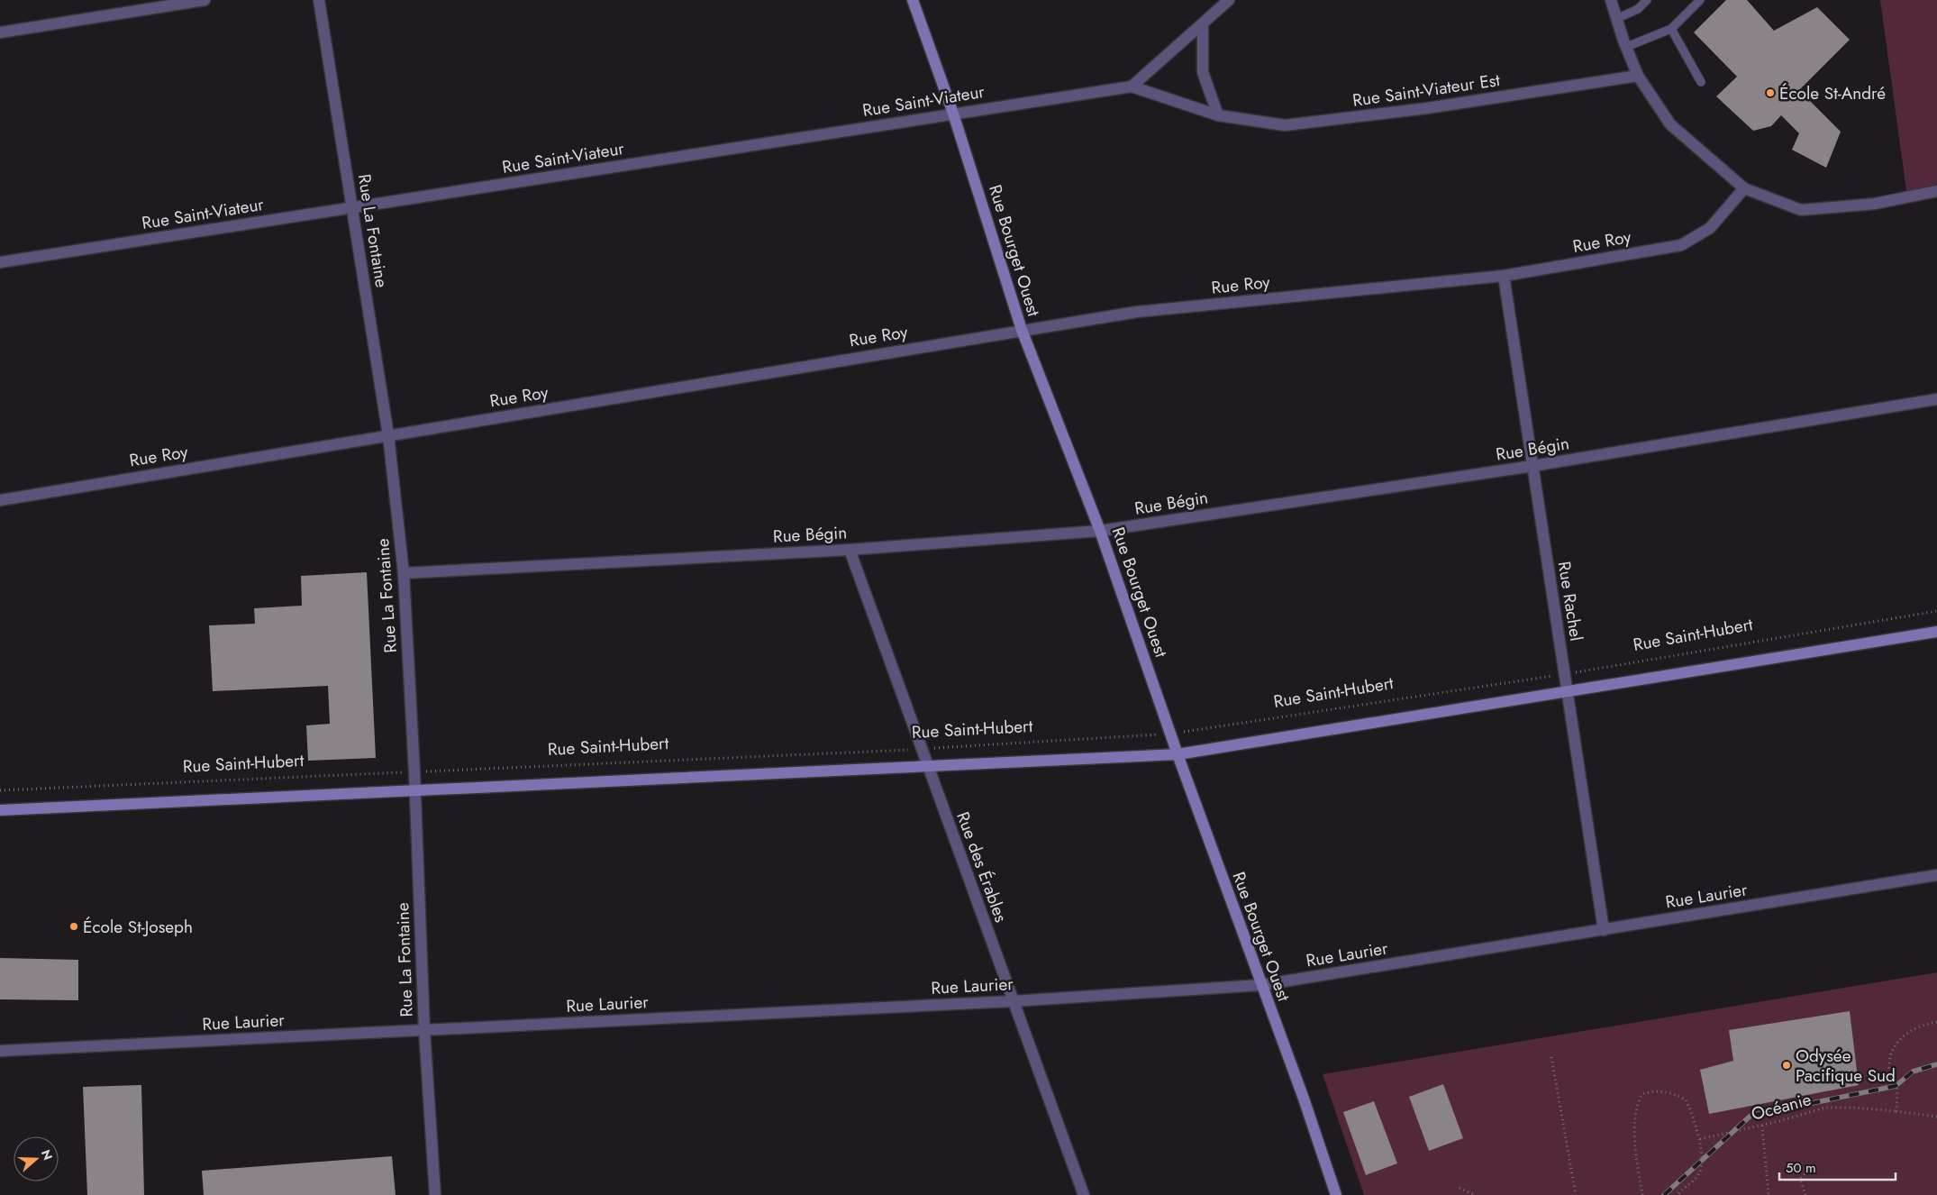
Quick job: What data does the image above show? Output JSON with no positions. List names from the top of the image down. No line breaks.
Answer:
{"streets":{"street":["Rue Saint-Viateur Est","Rue Saint-Viateur","Rue La Fontaine","Rue Roy","Rue Bourget Ouest","Rue Bégin","Rue Rachel","Rue Saint-Hubert","Rue des Érables","Rue Laurier"],"path":["Océanie"]},"crossings":[["Rue Saint-Viateur Est","Rue Saint-Viateur"],["Rue Saint-Viateur","Rue La Fontaine"],["Rue Saint-Viateur","Rue Bourget Ouest"],["Rue La Fontaine","Rue Roy"],["Rue La Fontaine","Rue Bégin"],["Rue La Fontaine","Rue Saint-Hubert"],["Rue La Fontaine","Rue Laurier"],["Rue Roy","Rue Bourget Ouest"],["Rue Roy","Rue Rachel"],["Rue Bourget Ouest","Rue Bégin"],["Rue Bourget Ouest","Rue Saint-Hubert"],["Rue Bourget Ouest","Rue Laurier"],["Rue Bégin","Rue Rachel"],["Rue Bégin","Rue des Érables"],["Rue Rachel","Rue Saint-Hubert"],["Rue Rachel","Rue Laurier"],["Rue Saint-Hubert","Rue des Érables"],["Rue des Érables","Rue Laurier"]],"places":["École St-André","École St-Joseph","Odysée Pacifique Sud"],"scale_bar":"50 m","north":"right"}
